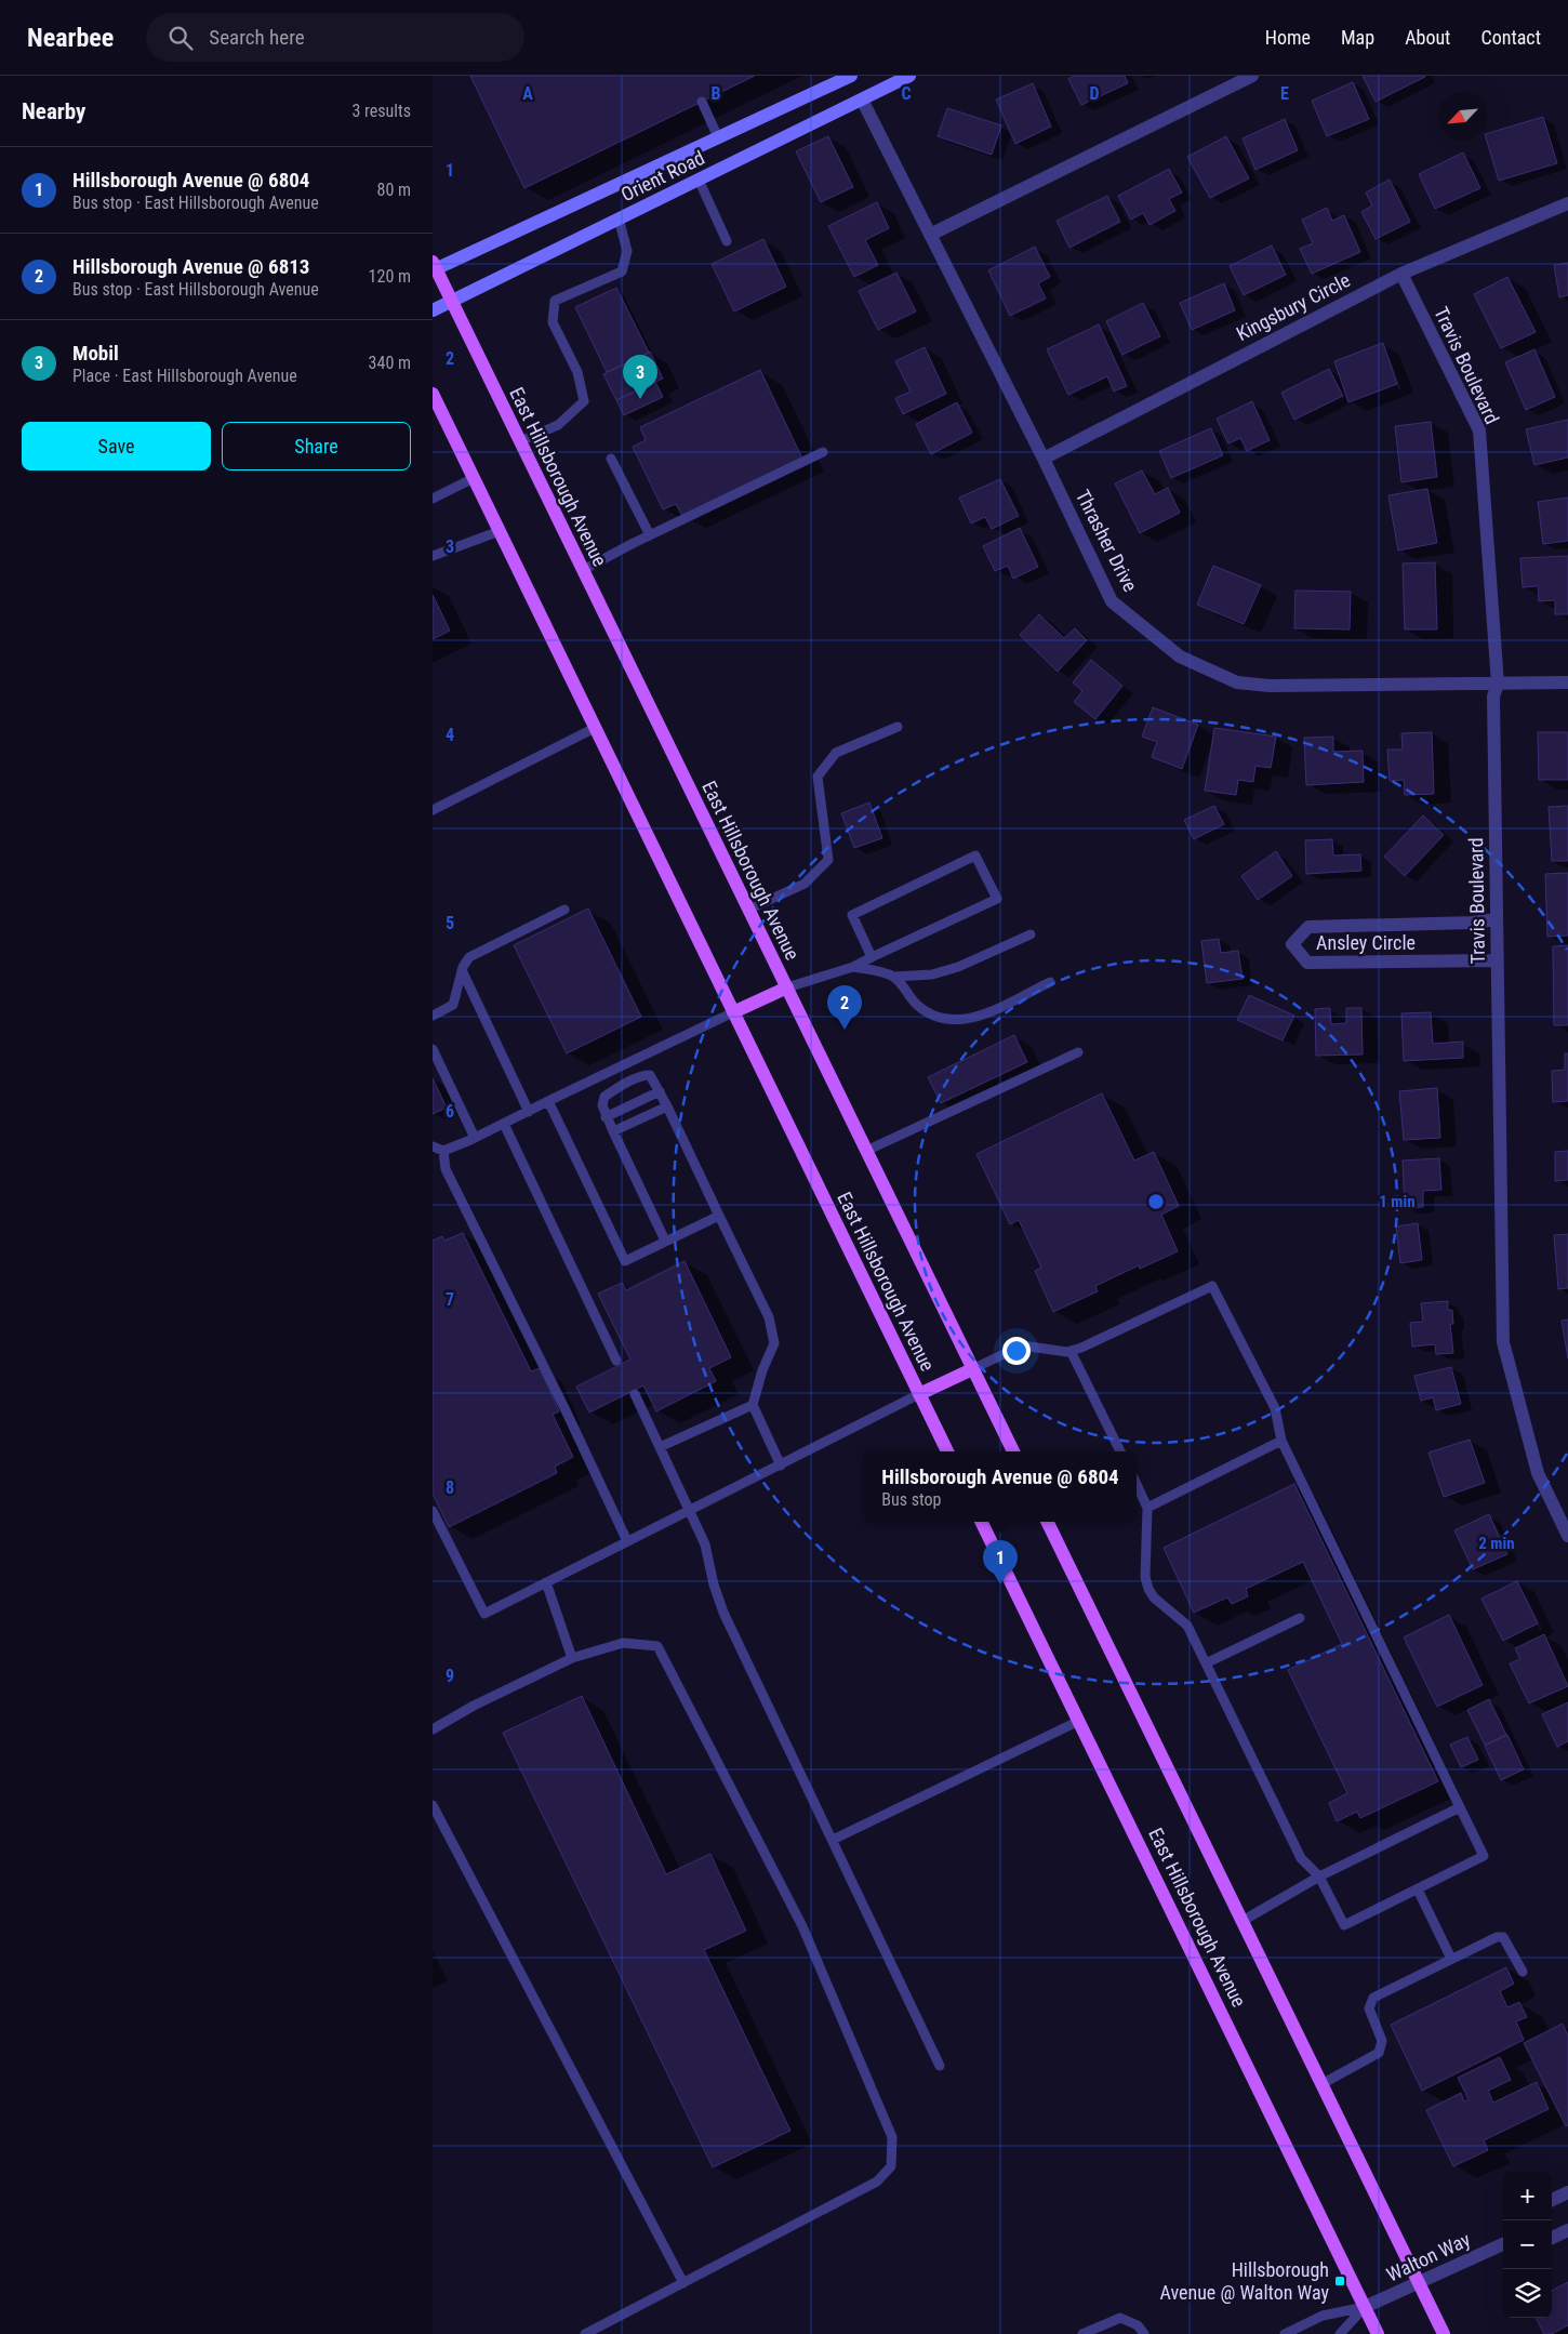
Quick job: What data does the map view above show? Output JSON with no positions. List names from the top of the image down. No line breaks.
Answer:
{"streets":{"main road":["East Hillsborough Avenue"],"street":["Orient Road","Kingsbury Circle","Travis Boulevard","Thrasher Drive","Ansley Circle","Walton Way"]},"crossings":[["Orient Road","East Hillsborough Avenue"],["Orient Road","Thrasher Drive"],["Kingsbury Circle","Travis Boulevard"],["Kingsbury Circle","Thrasher Drive"],["Travis Boulevard","Thrasher Drive"],["Travis Boulevard","Ansley Circle"],["East Hillsborough Avenue","Walton Way"]],"places":{"transit":["Hillsborough Avenue @ Walton Way"]},"north":"bottom left","page":{"header":"Nearbee","search":"Search here","nav":["Home","Map","About","Contact"],"heading":["Nearby","3 results"],"list":[{"mark":"1","name":"Hillsborough Avenue @ 6804","note":"Bus stop · East Hillsborough Avenue","value":"80 m"},{"mark":"2","name":"Hillsborough Avenue @ 6813","note":"Bus stop · East Hillsborough Avenue","value":"120 m"},{"mark":"3","name":"Mobil","note":"Place · East Hillsborough Avenue","value":"340 m"}],"pins":["3","2","1"],"buttons":["Save","Share"],"popup":["Hillsborough Avenue @ 6804","Bus stop"],"map_buttons":["+","−"]},"grid":{"columns":["A","B","C","D","E"],"rows":["1","2","3","4","5","6","7","8","9"]},"rings":["1 min","2 min"]}
